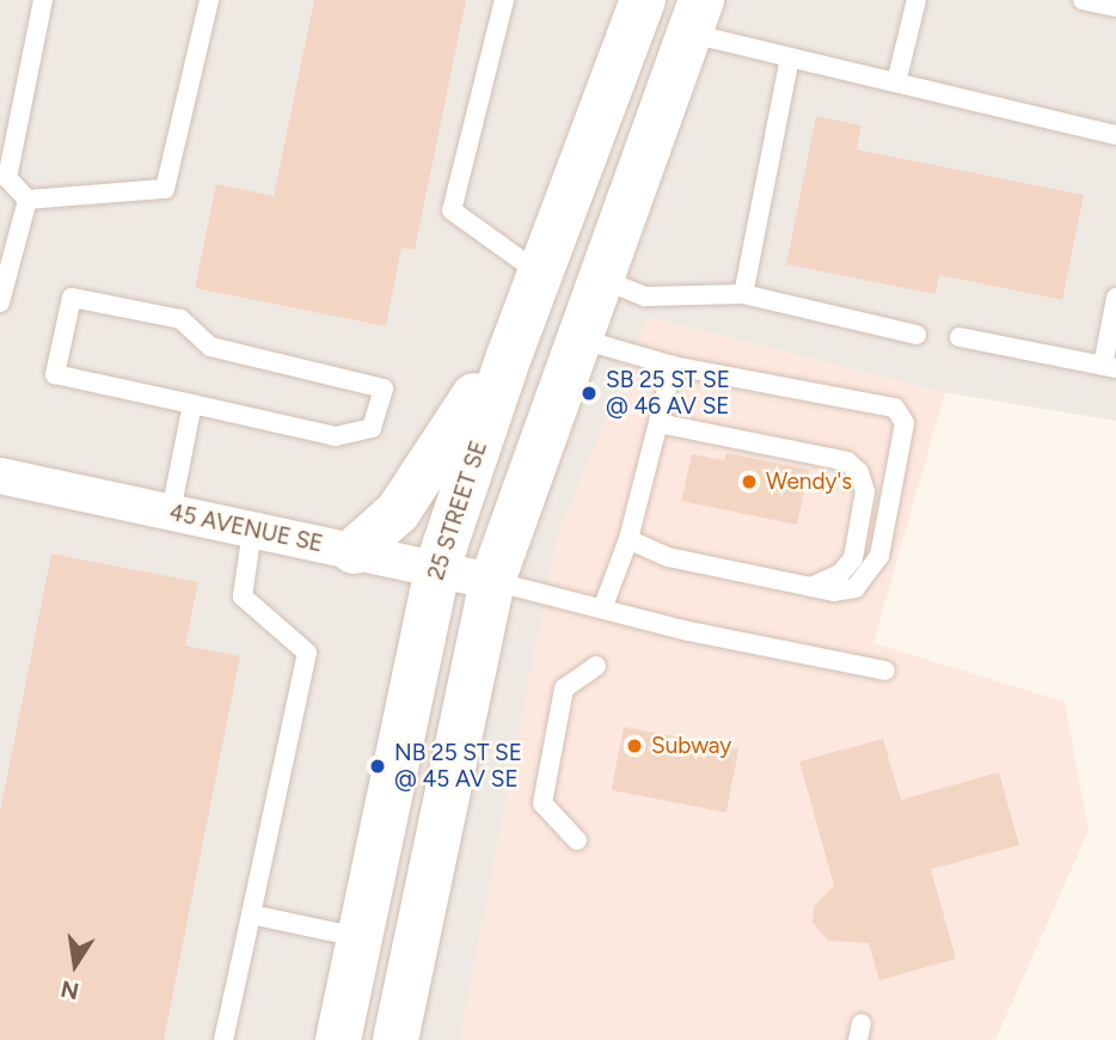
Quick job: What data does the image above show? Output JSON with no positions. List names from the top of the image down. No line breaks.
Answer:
{"streets":{"street":["25 STREET SE","45 AVENUE SE"]},"crossings":[["25 STREET SE","45 AVENUE SE"]],"places":["SB 25 ST SE @ 46 AV SE","Wendy's","Subway","NB 25 ST SE @ 45 AV SE"],"north":"bottom"}
